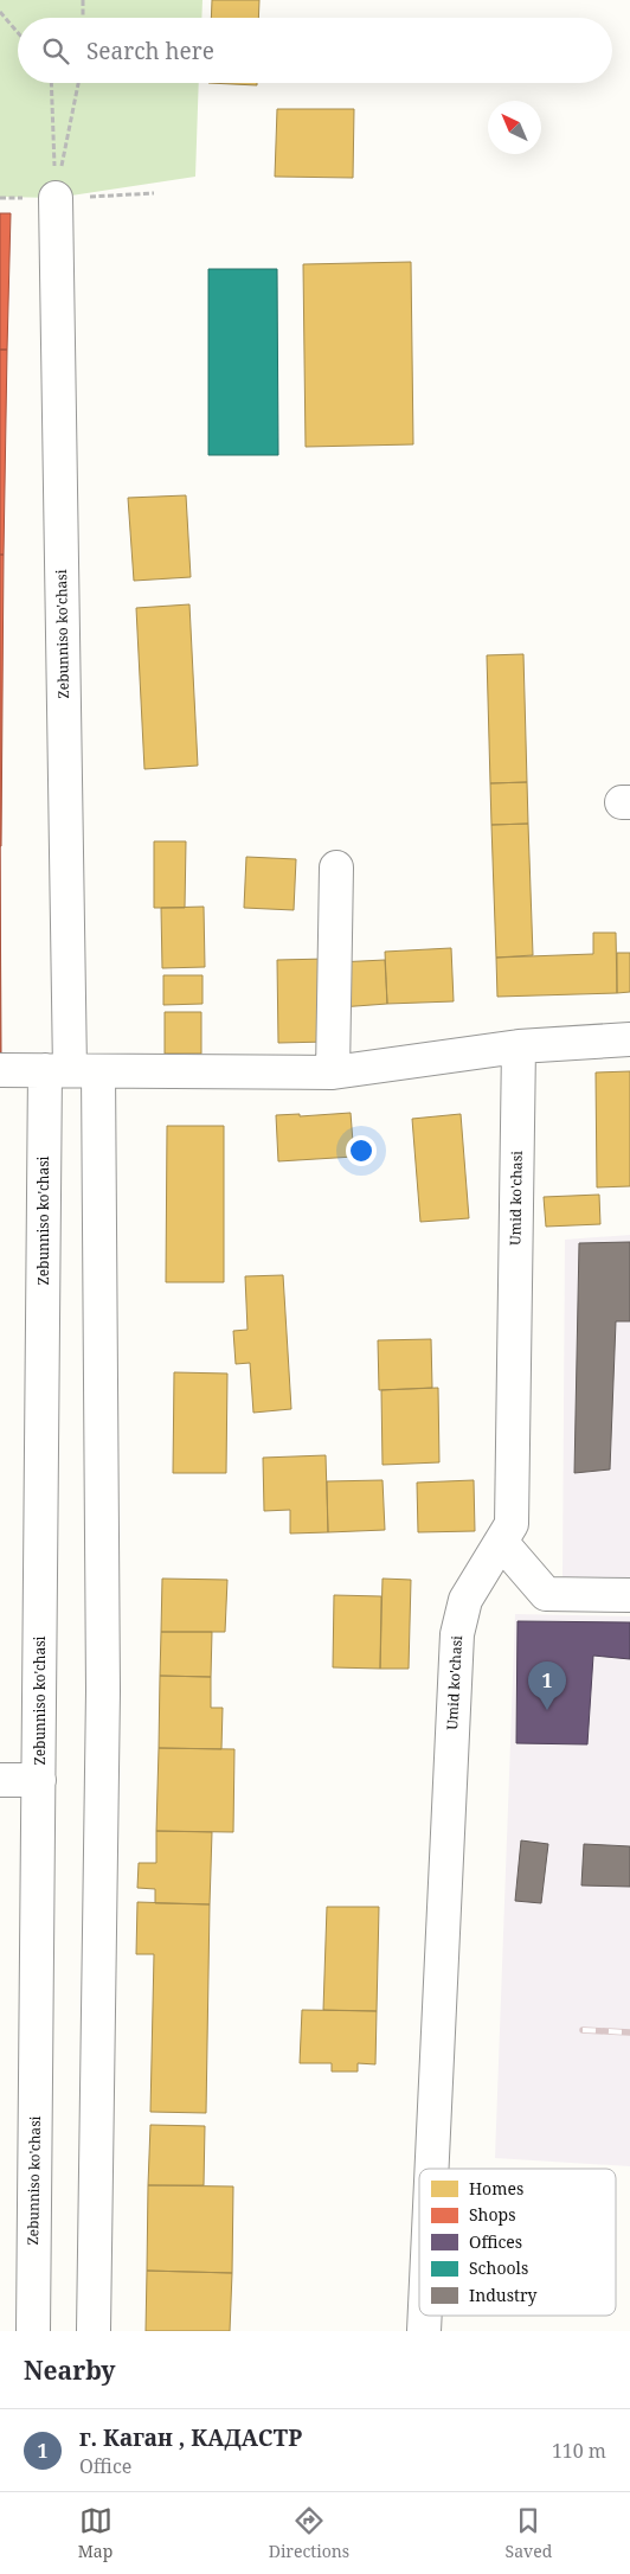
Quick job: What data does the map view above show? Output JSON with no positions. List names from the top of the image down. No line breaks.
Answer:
{"streets":{"street":["Zebunniso ko'chasi","Umid ko'chasi"]},"legend":["Homes","Shops","Offices","Schools","Industry"],"north":"top left","page":{"search":"Search here","pins":"1","heading":"Nearby","list":[{"mark":"1","name":"г. Каган , КАДАСТР","note":"Office","value":"110 m"}],"nav":["Map","Directions","Saved"]}}
